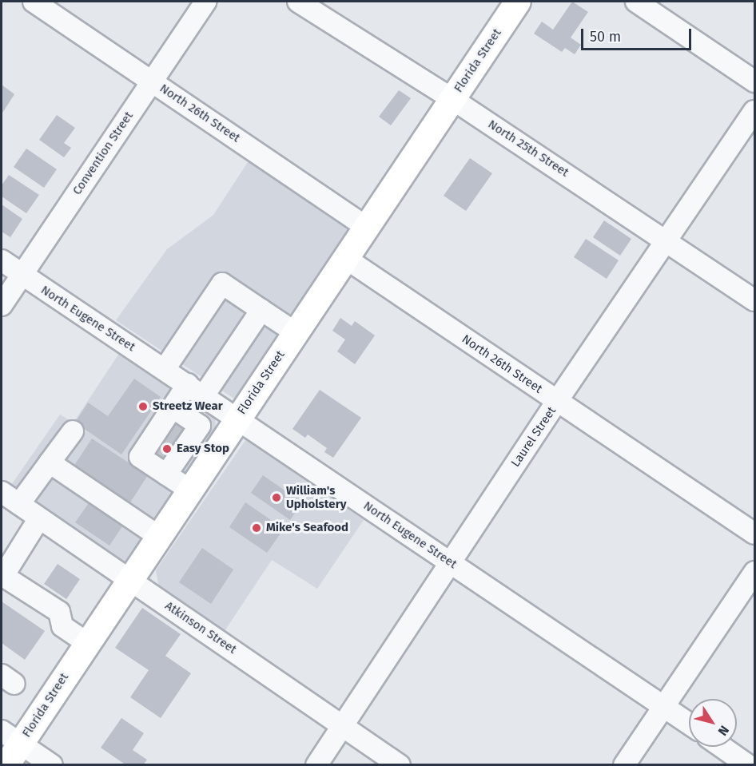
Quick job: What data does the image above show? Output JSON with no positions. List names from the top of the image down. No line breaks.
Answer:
{"streets":{"main road":["Florida Street"],"street":["North 26th Street","North 25th Street","Convention Street","North Eugene Street","Laurel Street","Atkinson Street"]},"crossings":[["Florida Street","North 26th Street"],["Florida Street","North 25th Street"],["Florida Street","North Eugene Street"],["Florida Street","Atkinson Street"],["North 26th Street","Convention Street"],["North 26th Street","Laurel Street"],["North 25th Street","Laurel Street"],["Convention Street","North Eugene Street"],["North Eugene Street","Laurel Street"],["Laurel Street","Atkinson Street"]],"places":["Streetz Wear","Easy Stop","William's Upholstery","Mike's Seafood"],"scale_bar":"50 m","north":"bottom right"}
